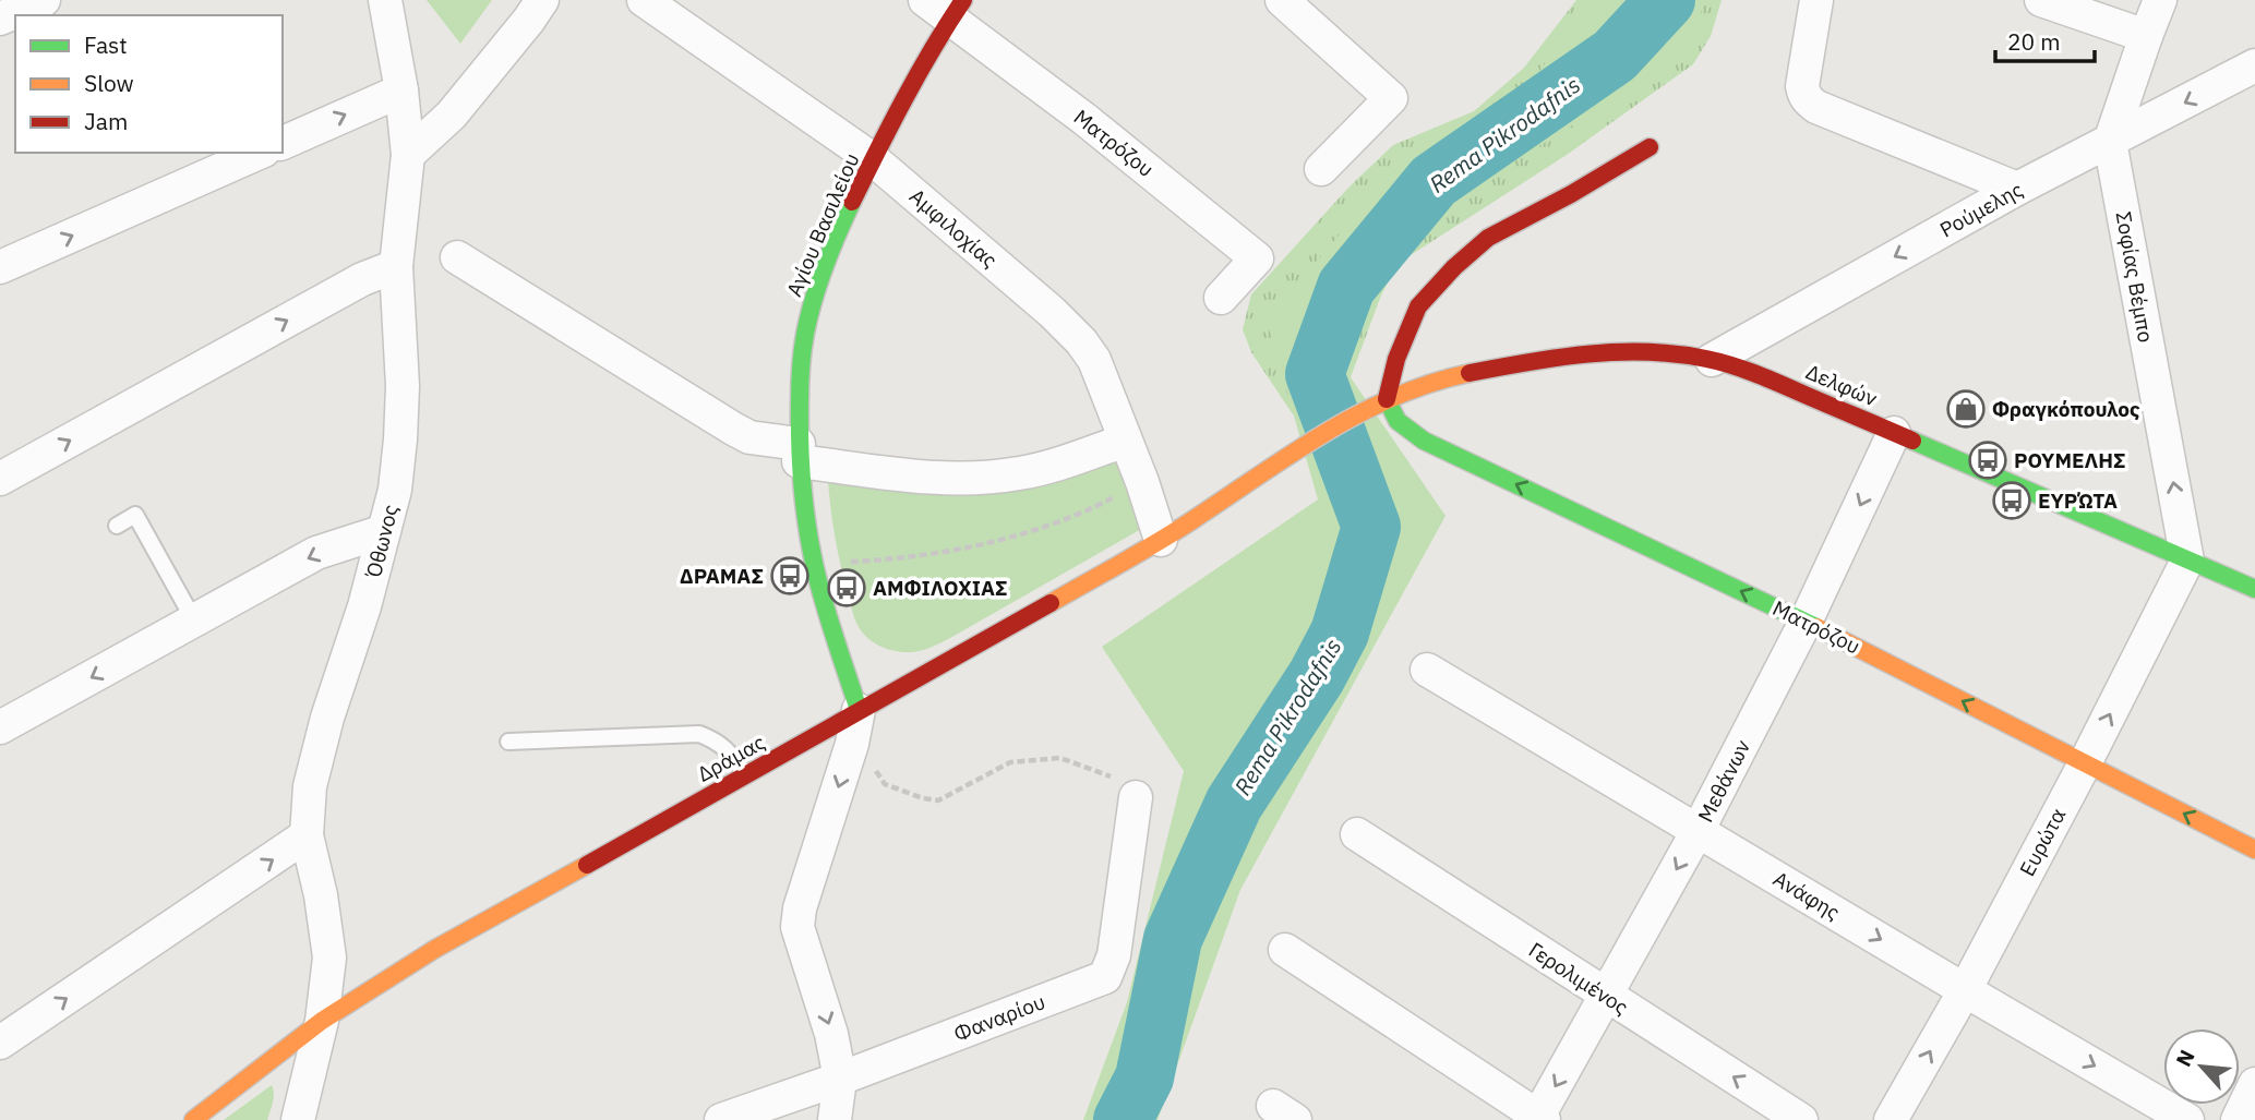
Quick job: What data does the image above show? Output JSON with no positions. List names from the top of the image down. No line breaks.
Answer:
{"streets":{"street":["Ματρόζου","Ρούμελης","Αγίου Βασιλείου","Αμφιλοχίας","Σοφίας Βέμπο","Δελφών","Όθωνος","Δράμας","Μεθάνων","Ευρώτα","Ανάφης","Γερολιμένος","Φαναρίου"]},"crossings":[["Ματρόζου","Αγίου Βασιλείου"],["Ματρόζου","Δελφών"],["Ματρόζου","Μεθάνων"],["Ματρόζου","Ευρώτα"],["Ρούμελης","Σοφίας Βέμπο"],["Ρούμελης","Δελφών"],["Αγίου Βασιλείου","Αμφιλοχίας"],["Αγίου Βασιλείου","Δράμας"],["Αμφιλοχίας","Δράμας"],["Σοφίας Βέμπο","Δελφών"],["Σοφίας Βέμπο","Ευρώτα"],["Δελφών","Δράμας"],["Δελφών","Μεθάνων"],["Δελφών","Ευρώτα"],["Όθωνος","Δράμας"],["Μεθάνων","Ανάφης"],["Μεθάνων","Γερολιμένος"],["Ευρώτα","Ανάφης"]],"one_way":["Ματρόζου","Ρούμελης","Σοφίας Βέμπο","Μεθάνων","Ευρώτα","Ανάφης","Γερολιμένος"],"water":["Rema Pikrodafnis"],"places":{"shop":["Φραγκόπουλος"],"bus stop":["ΡΟΥΜΕΛΗΣ","ΕΥΡΏΤΑ","ΔΡΑΜΑΣ","ΑΜΦΙΛΟΧΙΑΣ"]},"legend":["Fast","Slow","Jam"],"scale_bar":"20 m","north":"top left"}
